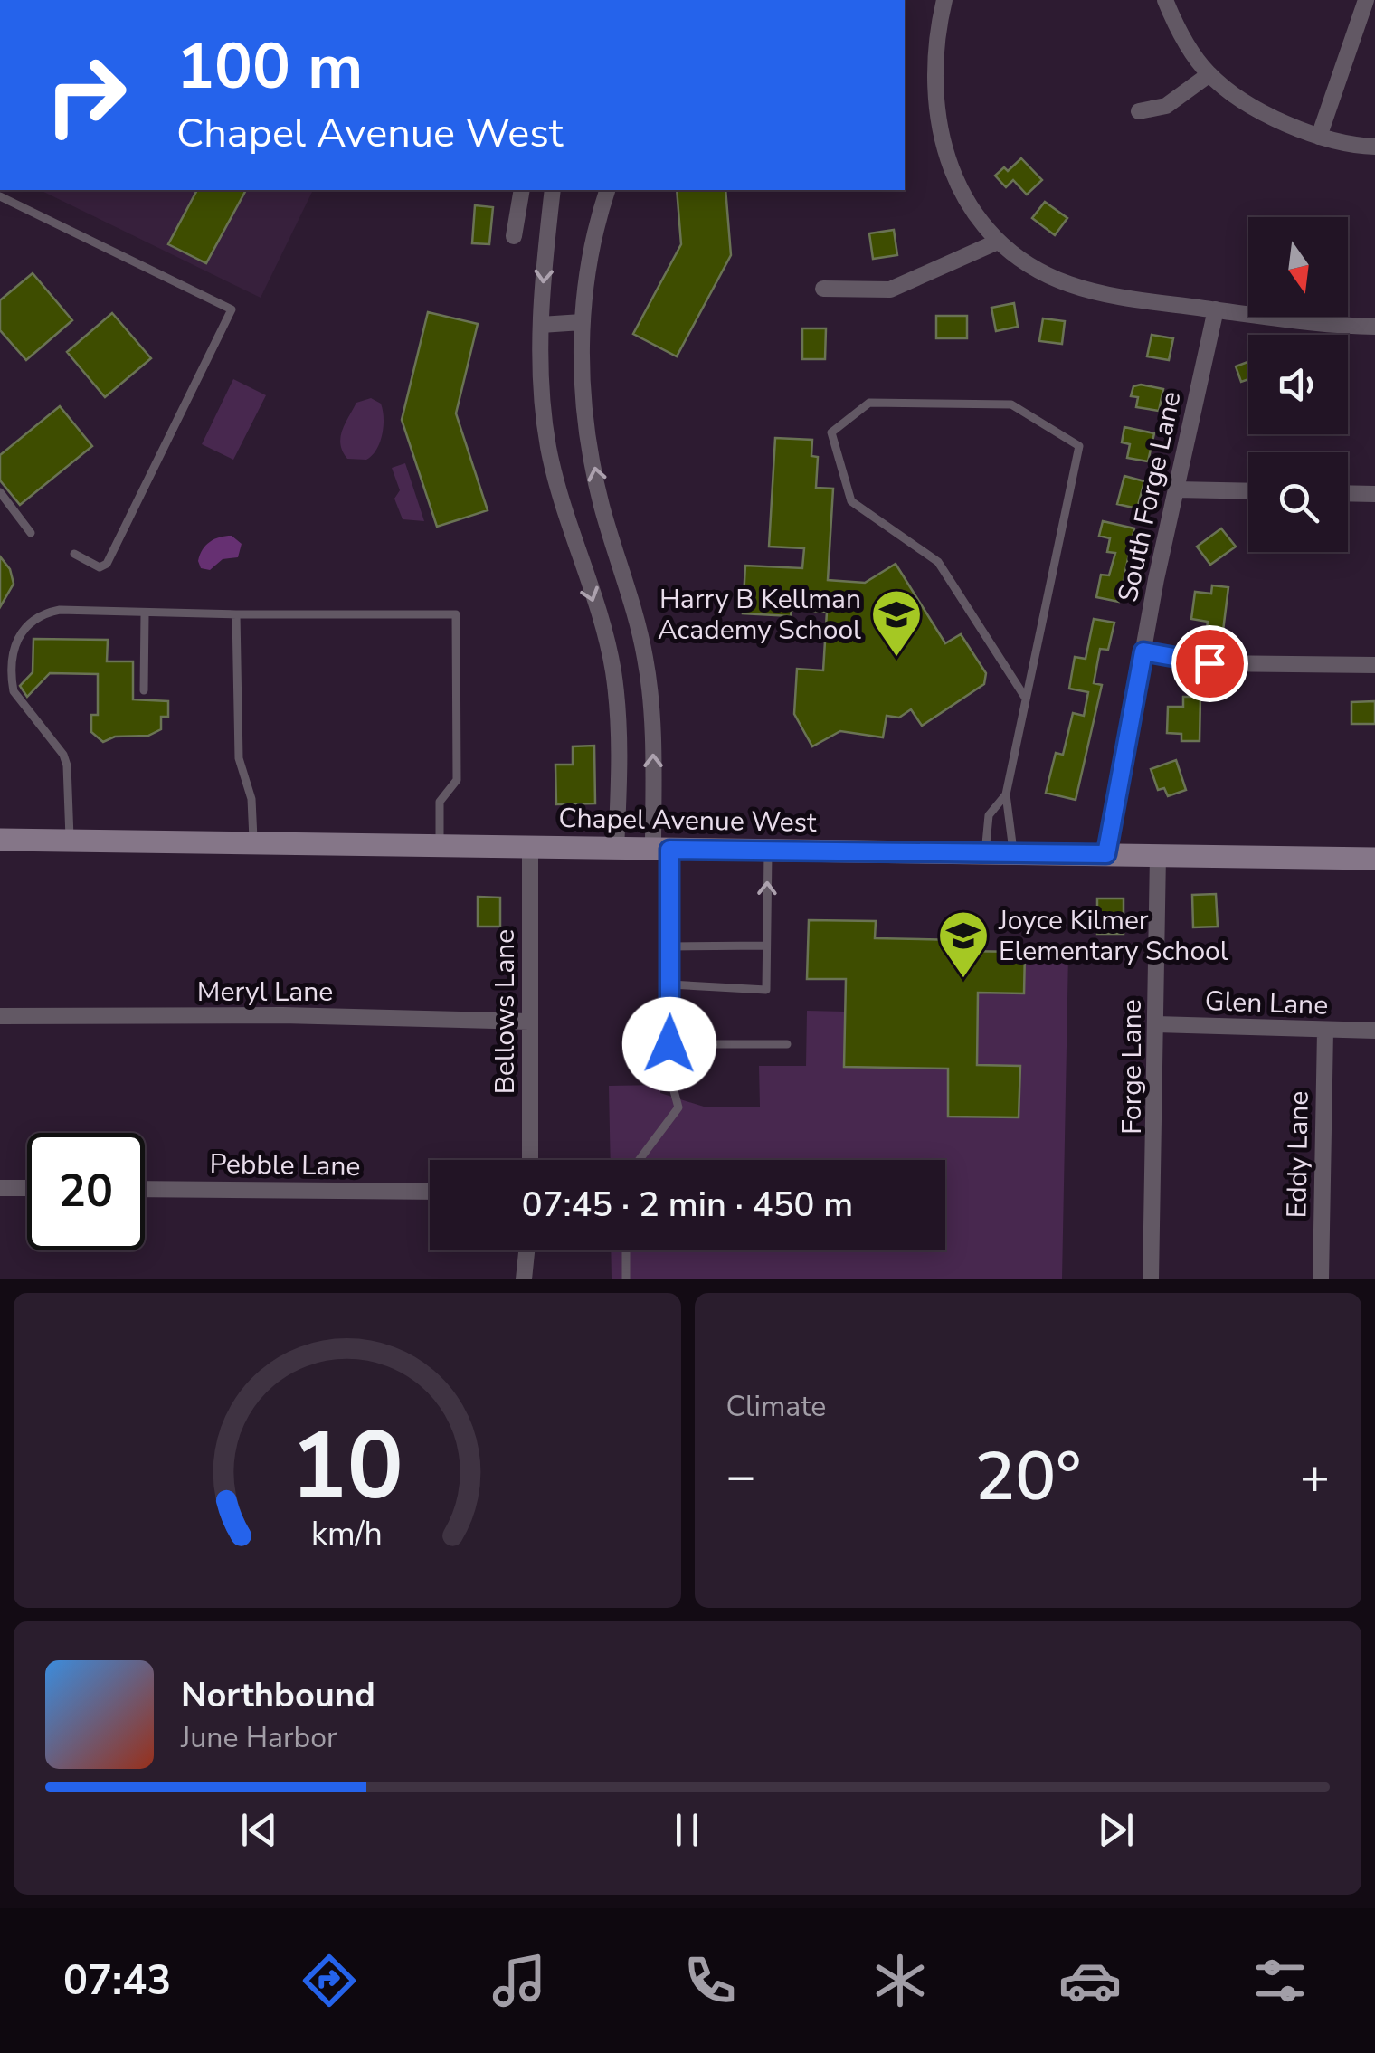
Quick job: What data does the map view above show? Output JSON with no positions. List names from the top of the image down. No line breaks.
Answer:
{"streets":{"main road":["Chapel Avenue West"],"street":["South Forge Lane","Meryl Lane","Glen Lane","Bellows Lane","Forge Lane","Eddy Lane","Pebble Lane"]},"crossings":[["South Forge Lane","Chapel Avenue West"],["Chapel Avenue West","Bellows Lane"],["Chapel Avenue West","Forge Lane"],["Meryl Lane","Bellows Lane"],["Glen Lane","Forge Lane"],["Glen Lane","Eddy Lane"]],"places":{"school or university":["Harry B Kellman Academy School","Joyce Kilmer Elementary School"]},"north":"bottom","page":{"turn":["100 m","Chapel Avenue West"],"limit":"20","trip":"07:45 · 2 min · 450 m","tile":"Climate","heat":["−","20°","+"],"song":["Northbound","June Harbor"],"tabs":"07:43","gauge":["10","km/h"]}}
